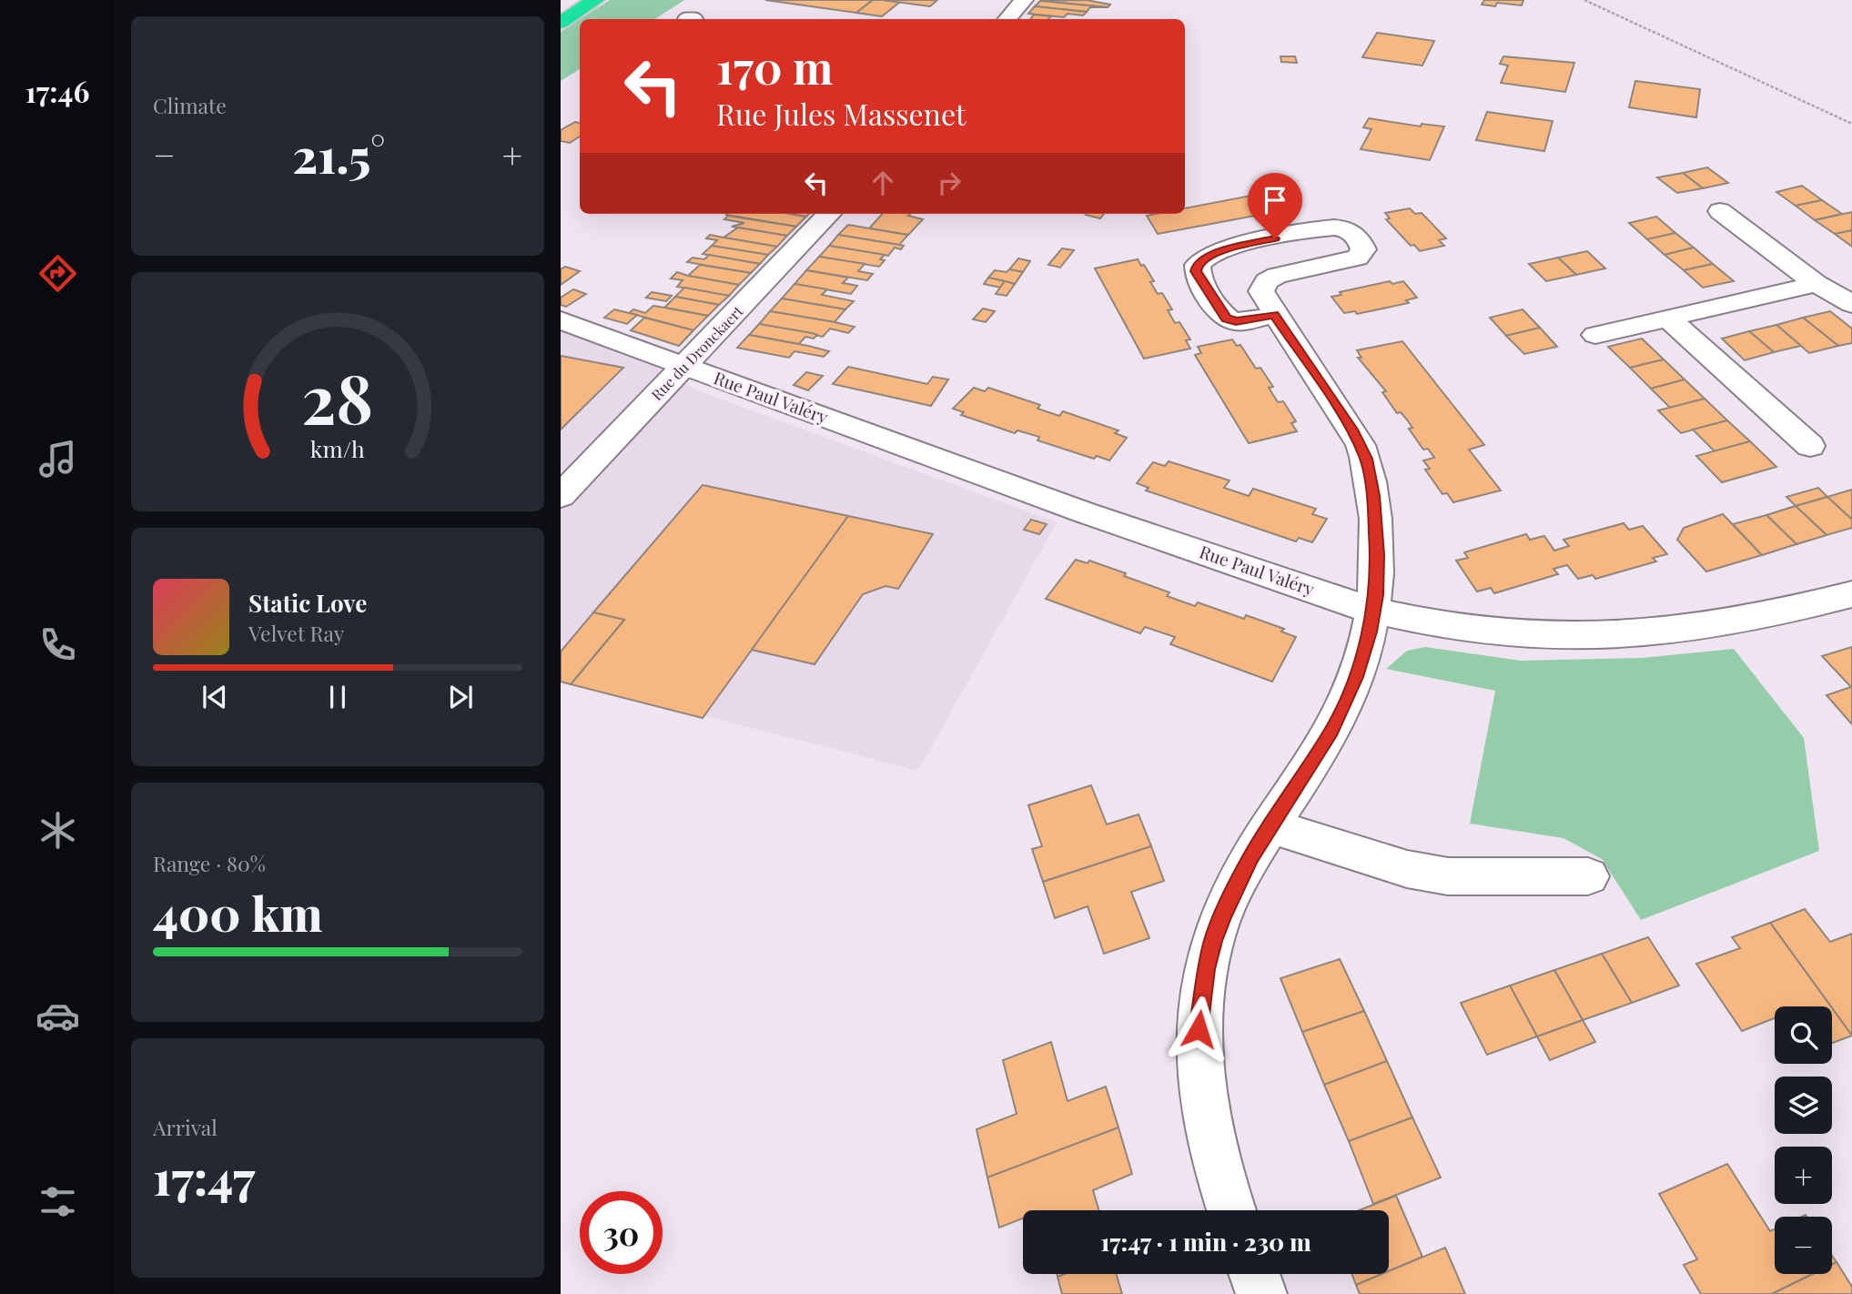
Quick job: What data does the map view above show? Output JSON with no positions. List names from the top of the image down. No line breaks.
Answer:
{"streets":{"street":["Rue du Dronckaert","Rue Paul Valéry"]},"crossings":[["Rue du Dronckaert","Rue Paul Valéry"]],"page":{"tabs":"17:46","tile":["Climate",["Range · 80%","400 km"],["Arrival","17:47"]],"turn":["170 m","Rue Jules Massenet"],"heat":["−","21.5°","+"],"song":["Static Love","Velvet Ray"],"map_buttons":["+","−"],"limit":"30","trip":"17:47 · 1 min · 230 m","gauge":["28","km/h"]}}
